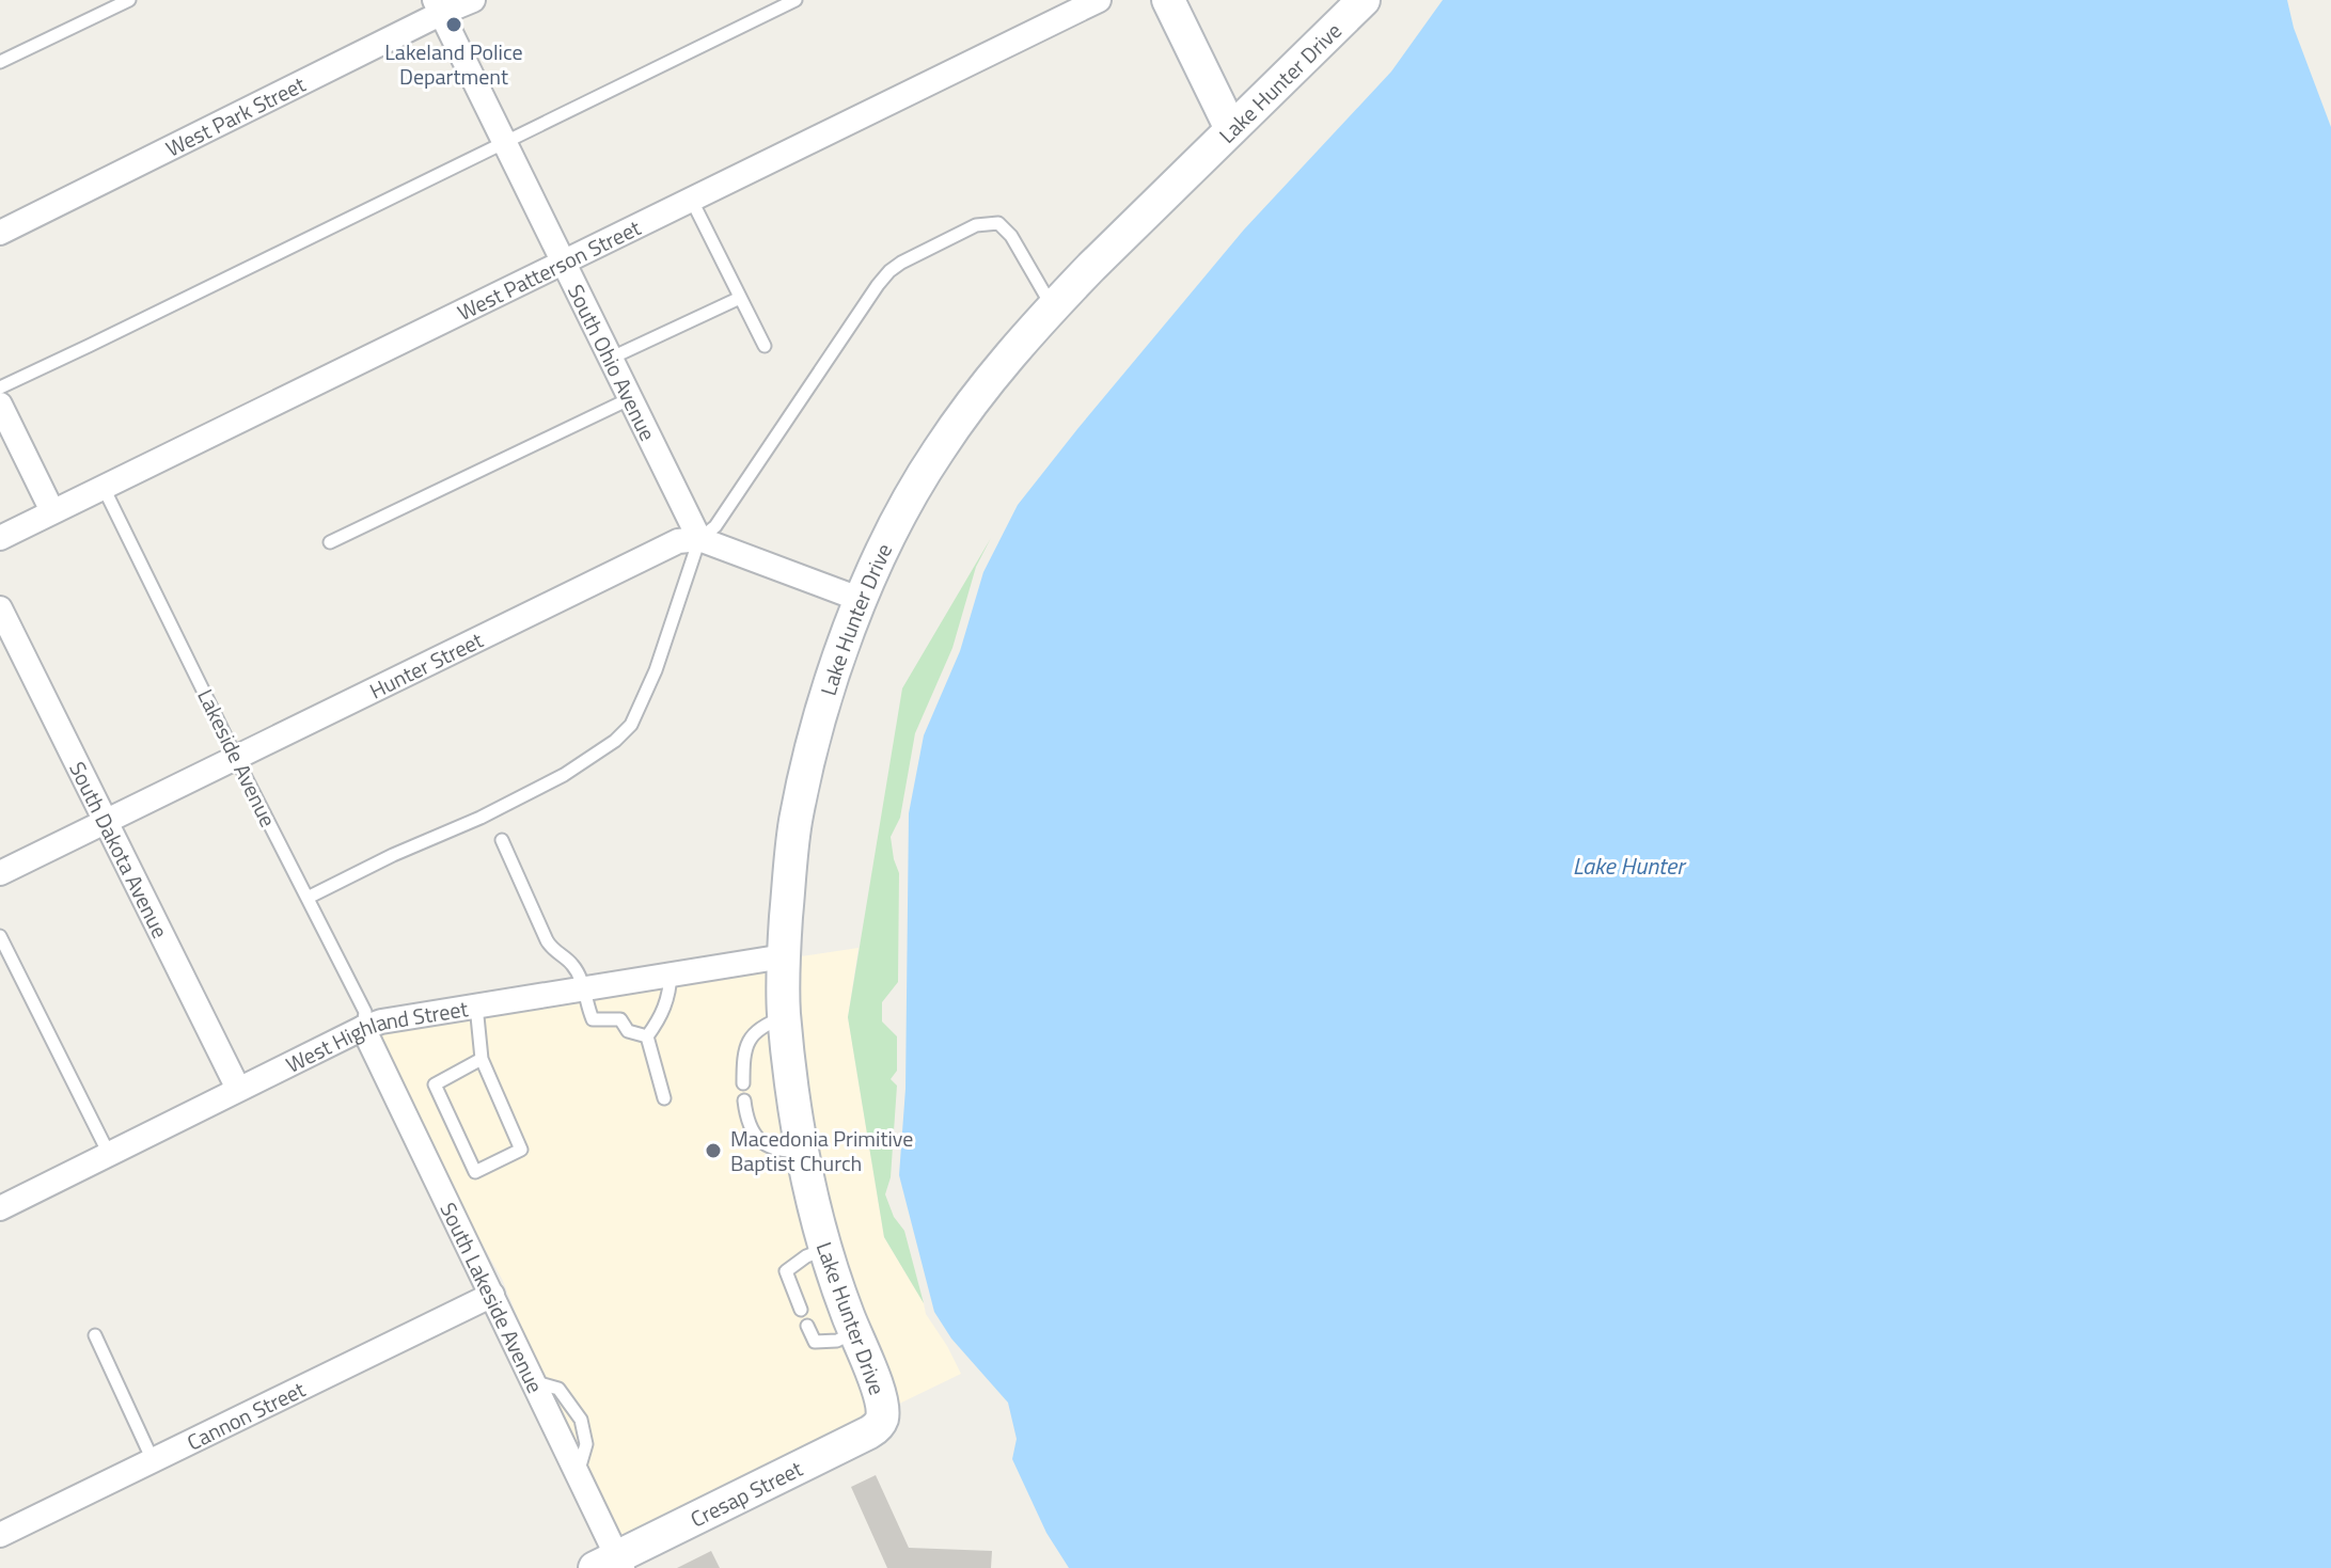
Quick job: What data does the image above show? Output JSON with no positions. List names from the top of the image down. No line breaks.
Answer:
{"streets":{"street":["Lake Hunter Drive","West Park Street","West Patterson Street","South Ohio Avenue","Hunter Street","South Dakota Avenue","West Highland Street","South Lakeside Avenue","Cannon Street","Cresap Street"],"lane":["Lakeside Avenue"]},"crossings":[["Lake Hunter Drive","West Highland Street"],["Lake Hunter Drive","Cresap Street"],["West Park Street","South Ohio Avenue"],["West Patterson Street","South Ohio Avenue"],["West Patterson Street","Lakeside Avenue"],["South Ohio Avenue","Hunter Street"],["Hunter Street","Lakeside Avenue"],["Hunter Street","South Dakota Avenue"],["Lakeside Avenue","West Highland Street"],["Lakeside Avenue","South Lakeside Avenue"],["South Dakota Avenue","West Highland Street"],["West Highland Street","South Lakeside Avenue"],["South Lakeside Avenue","Cannon Street"],["South Lakeside Avenue","Cresap Street"]],"water":["Lake Hunter"],"places":["Lakeland Police Department","Macedonia Primitive Baptist Church"]}
